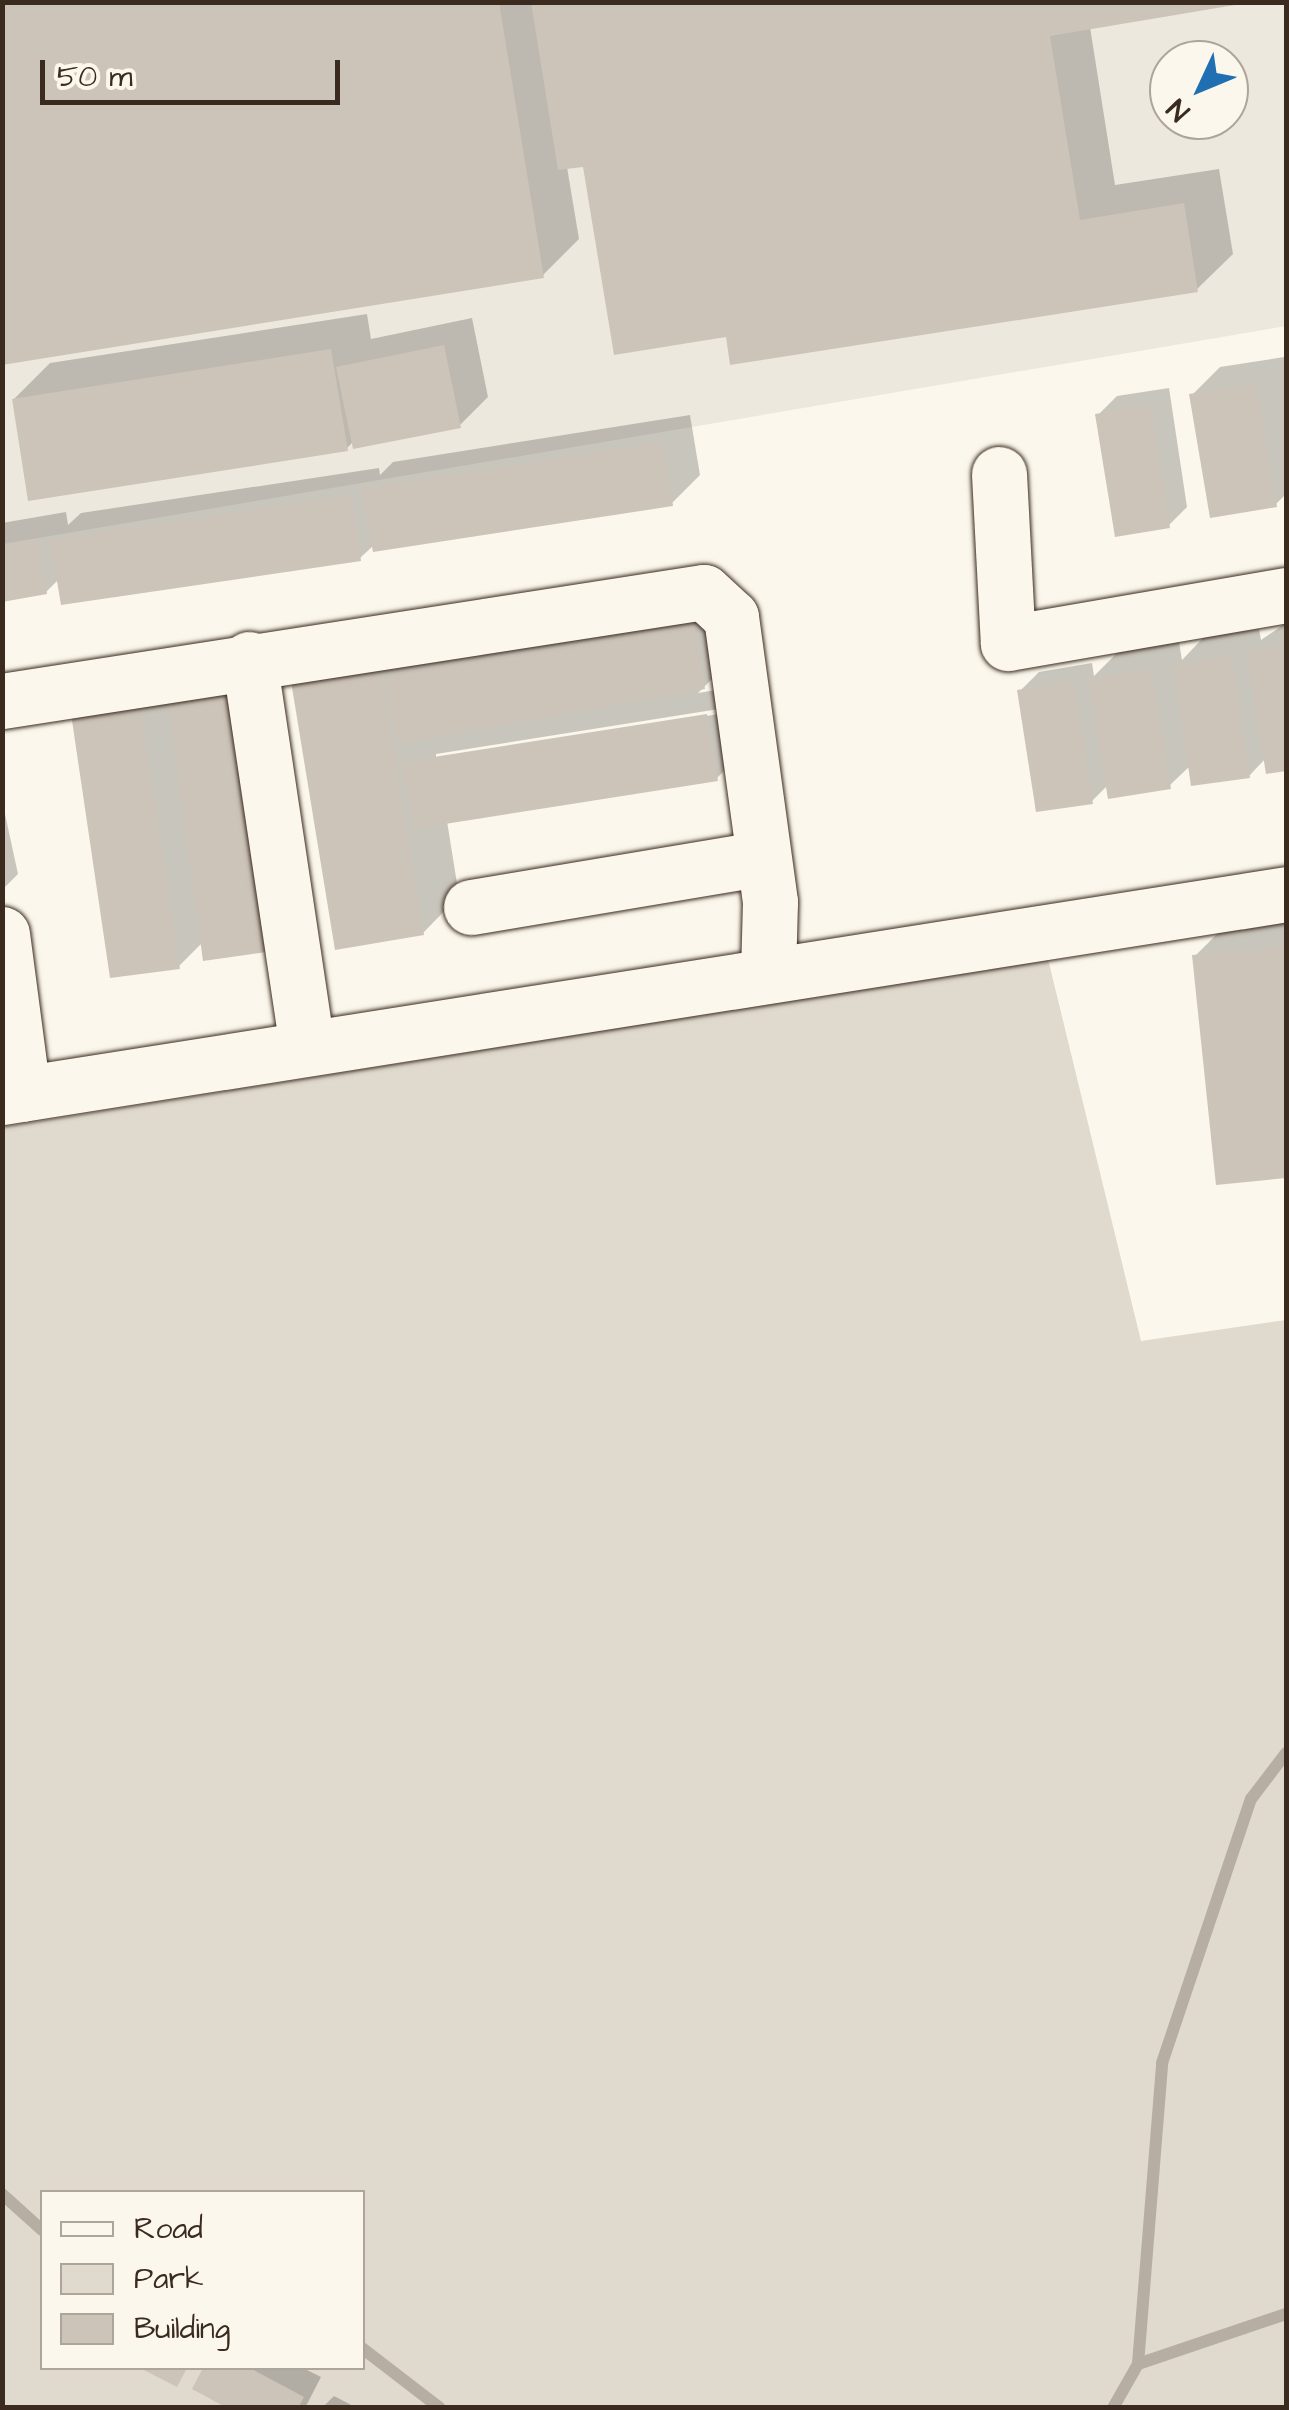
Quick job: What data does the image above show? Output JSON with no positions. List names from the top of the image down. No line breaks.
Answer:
{"legend":["Road","Park","Building"],"scale_bar":"50 m","north":"bottom left"}
